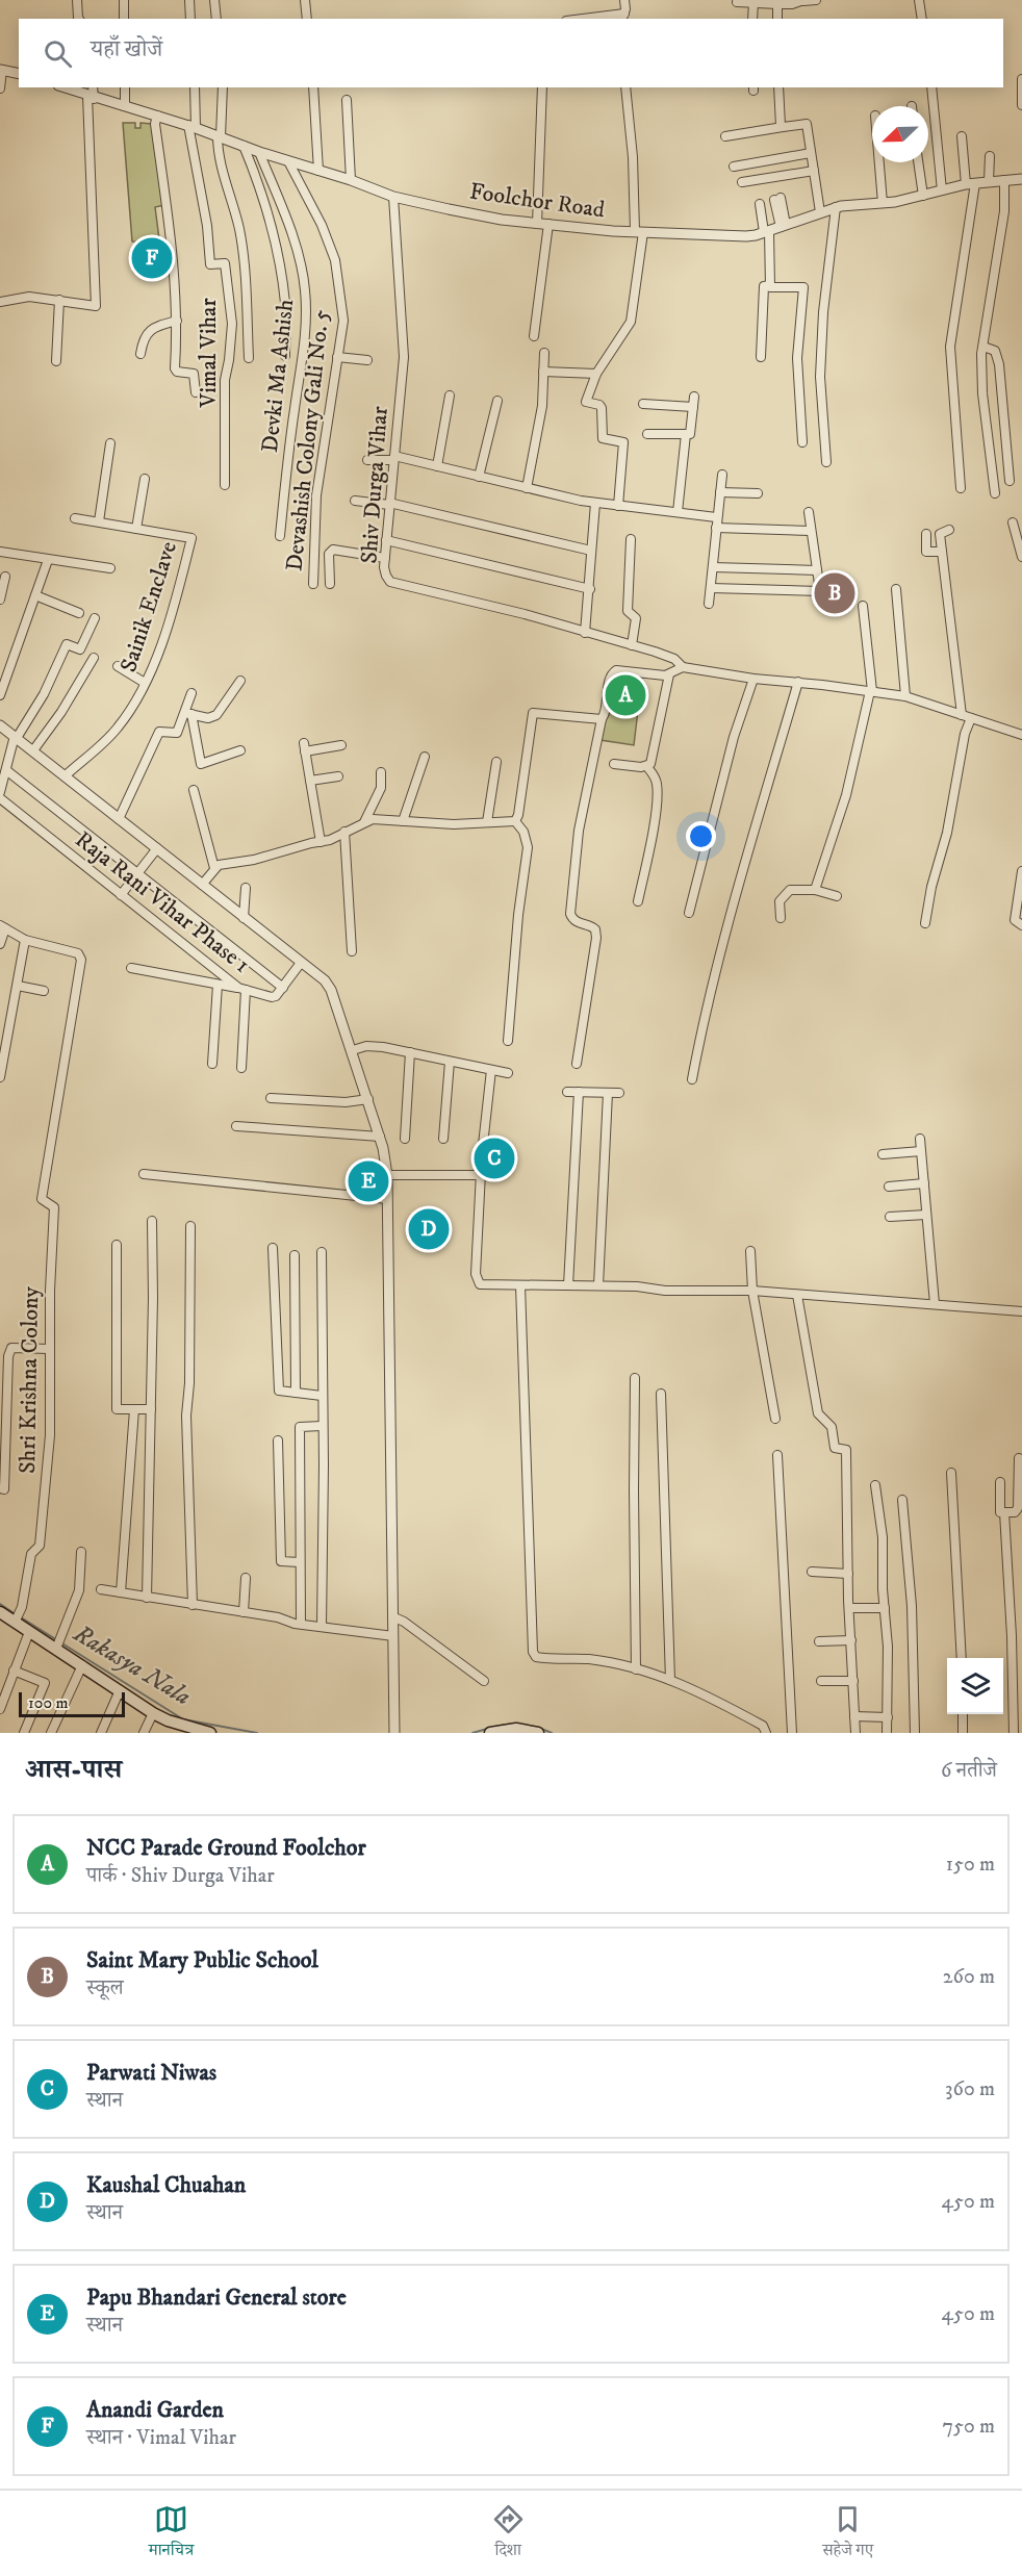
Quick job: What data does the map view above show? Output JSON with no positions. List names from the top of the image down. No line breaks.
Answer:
{"streets":{"street":["Foolchor Road","Vimal Vihar","Devki Ma Ashish","Devashish Colony Gali No. 5","Shiv Durga Vihar","Sainik Enclave","Raja Rani Vihar Phase 1","Shri Krishna Colony"]},"crossings":[["Foolchor Road","Vimal Vihar"],["Foolchor Road","Devki Ma Ashish"],["Foolchor Road","Devashish Colony Gali No. 5"],["Foolchor Road","Shiv Durga Vihar"]],"water":["Rakasya Nala"],"scale_bar":"100 m","north":"bottom left","page":{"search":"यहाँ खोजें","pins":["F","B","A","C","E","D"],"scale":"100 m","heading":["आस-पास","6 नतीजे"],"list":[{"mark":"A","name":"NCC Parade Ground Foolchor","note":"पार्क · Shiv Durga Vihar","value":"150 m"},{"mark":"B","name":"Saint Mary Public School","note":"स्कूल","value":"260 m"},{"mark":"C","name":"Parwati Niwas","note":"स्थान","value":"360 m"},{"mark":"D","name":"Kaushal Chuahan","note":"स्थान","value":"450 m"},{"mark":"E","name":"Papu Bhandari General store","note":"स्थान","value":"450 m"},{"mark":"F","name":"Anandi Garden","note":"स्थान · Vimal Vihar","value":"750 m"}],"nav":["मानचित्र","दिशा","सहेजे गए"]}}
